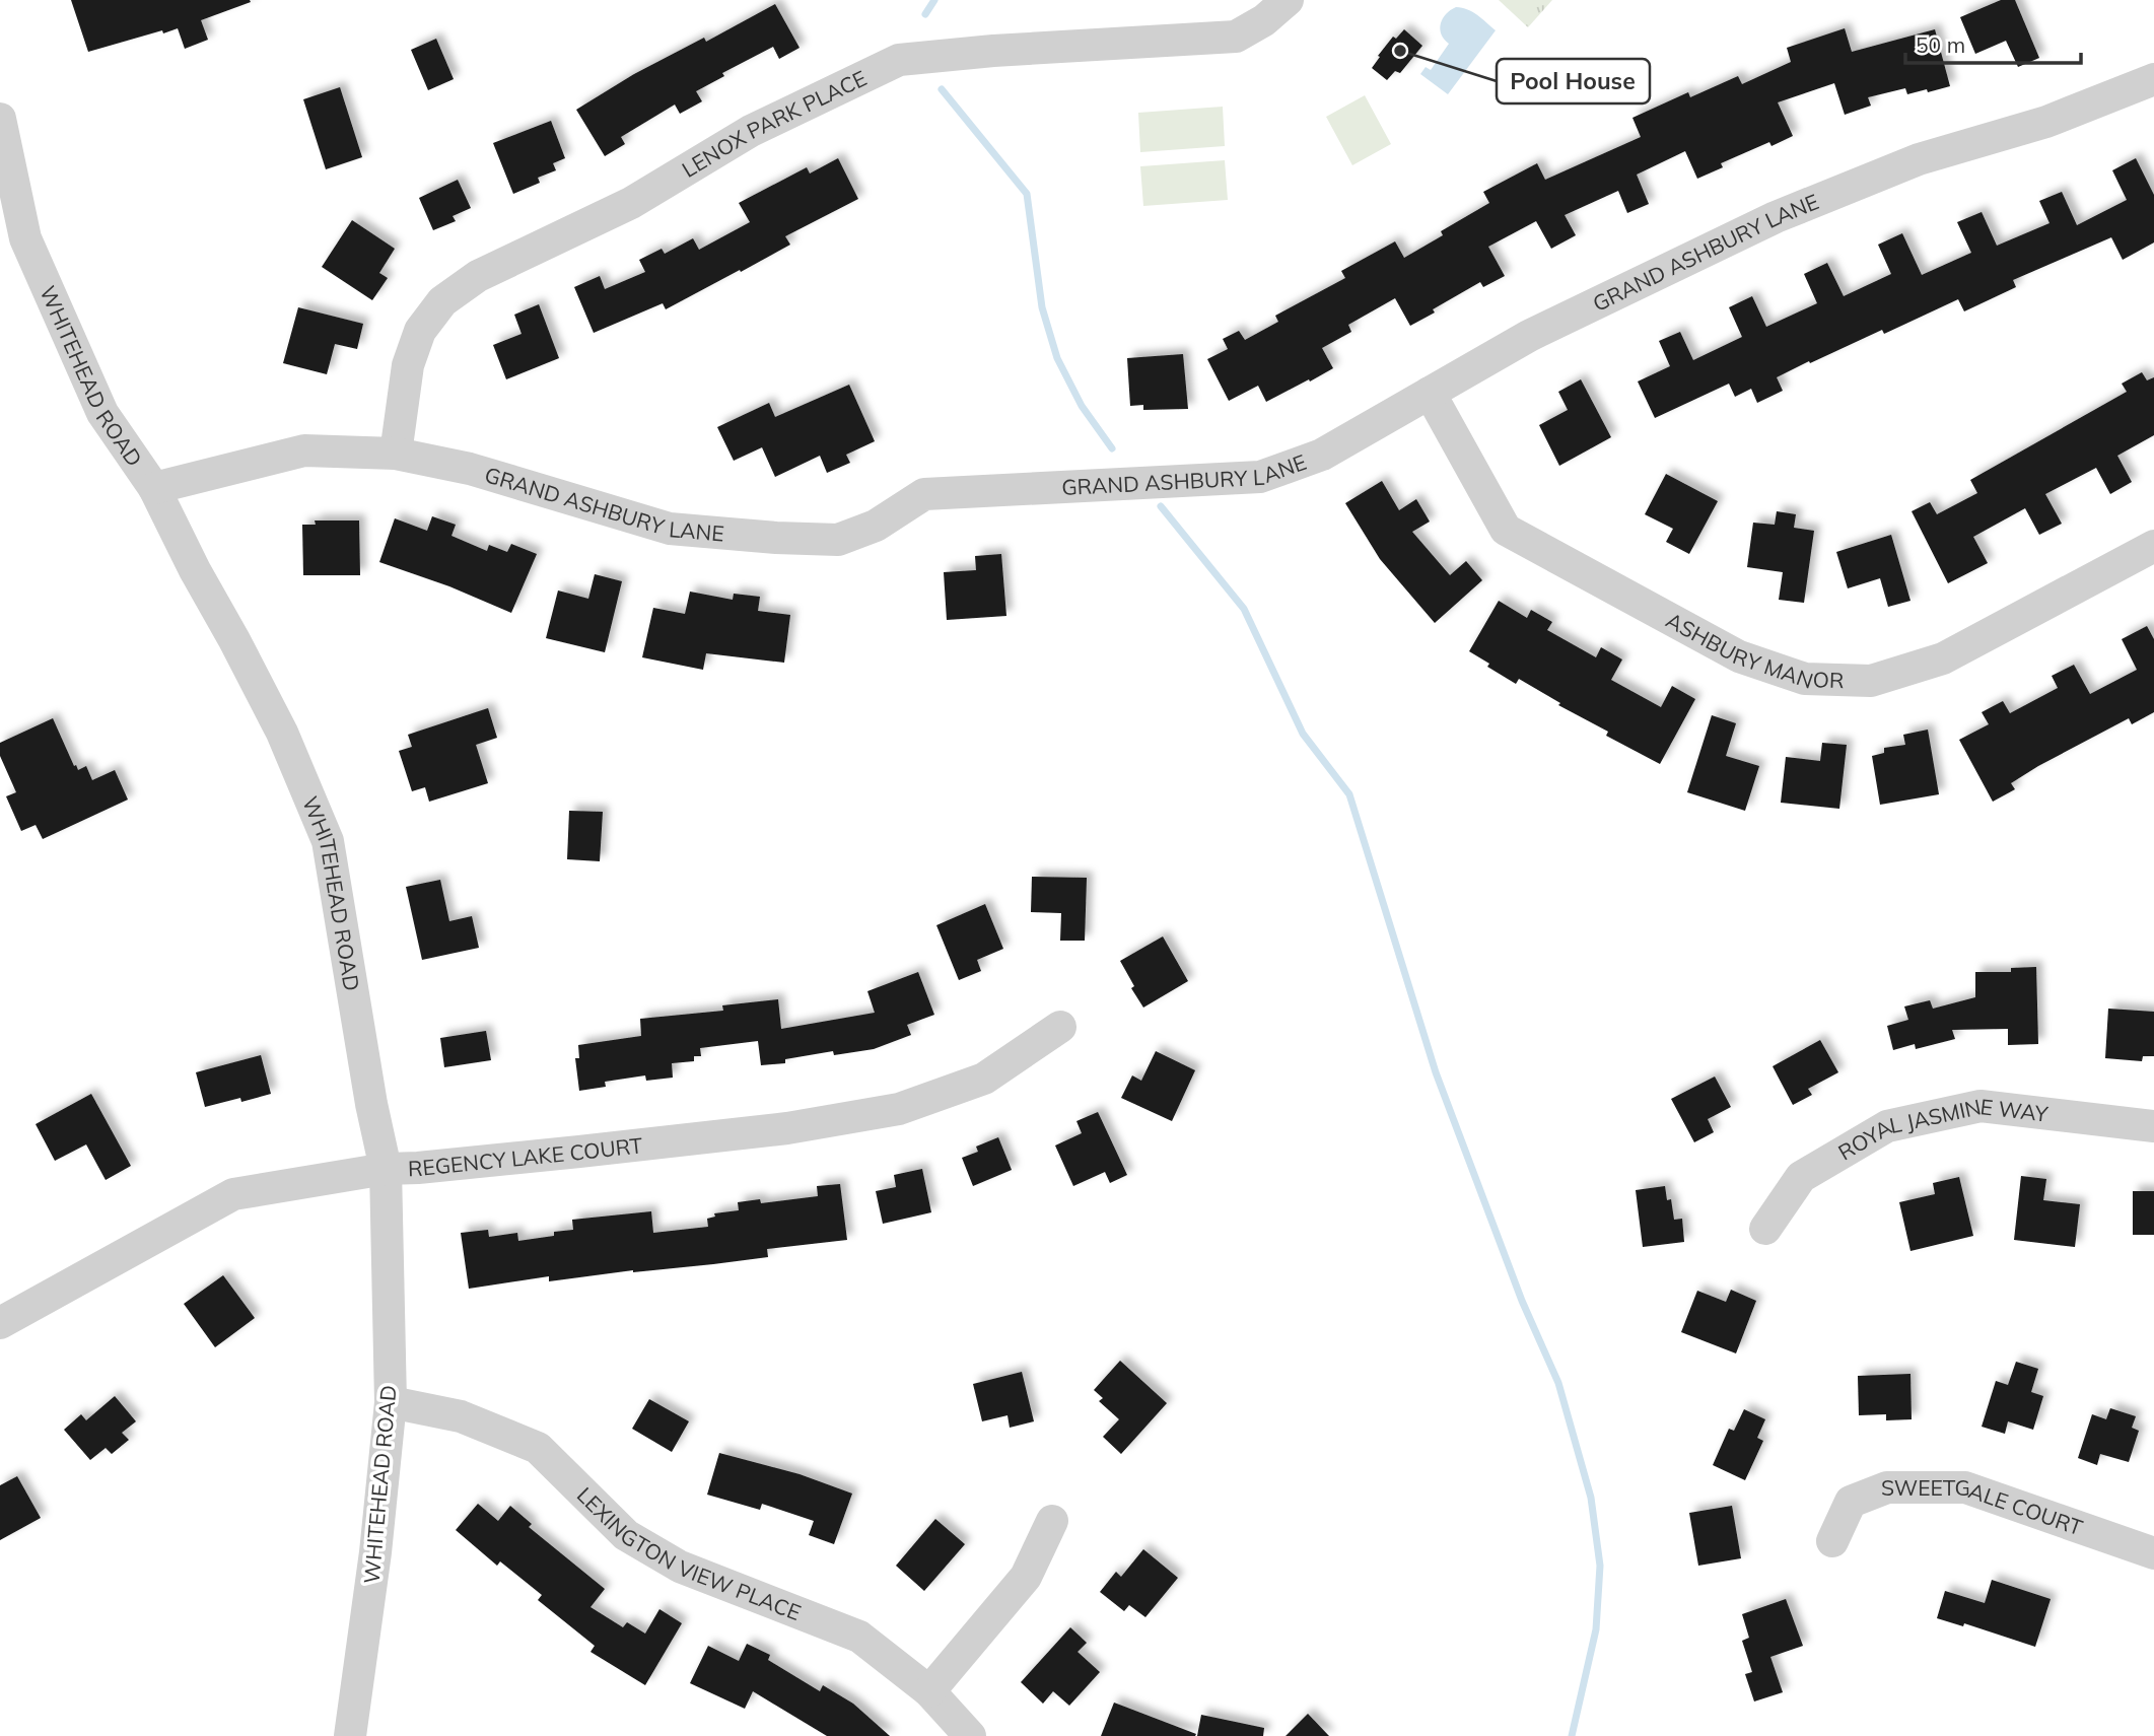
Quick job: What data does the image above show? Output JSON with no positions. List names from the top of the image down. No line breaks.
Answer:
{"streets":{"street":["LENOX PARK PLACE","GRAND ASHBURY LANE","WHITEHEAD ROAD","ASHBURY MANOR","ROYAL JASMINE WAY","REGENCY LAKE COURT","SWEETGALE COURT","LEXINGTON VIEW PLACE"]},"crossings":[["LENOX PARK PLACE","GRAND ASHBURY LANE"],["GRAND ASHBURY LANE","WHITEHEAD ROAD"],["GRAND ASHBURY LANE","ASHBURY MANOR"],["WHITEHEAD ROAD","REGENCY LAKE COURT"],["WHITEHEAD ROAD","LEXINGTON VIEW PLACE"]],"places":["Pool House"],"scale_bar":"50 m"}
